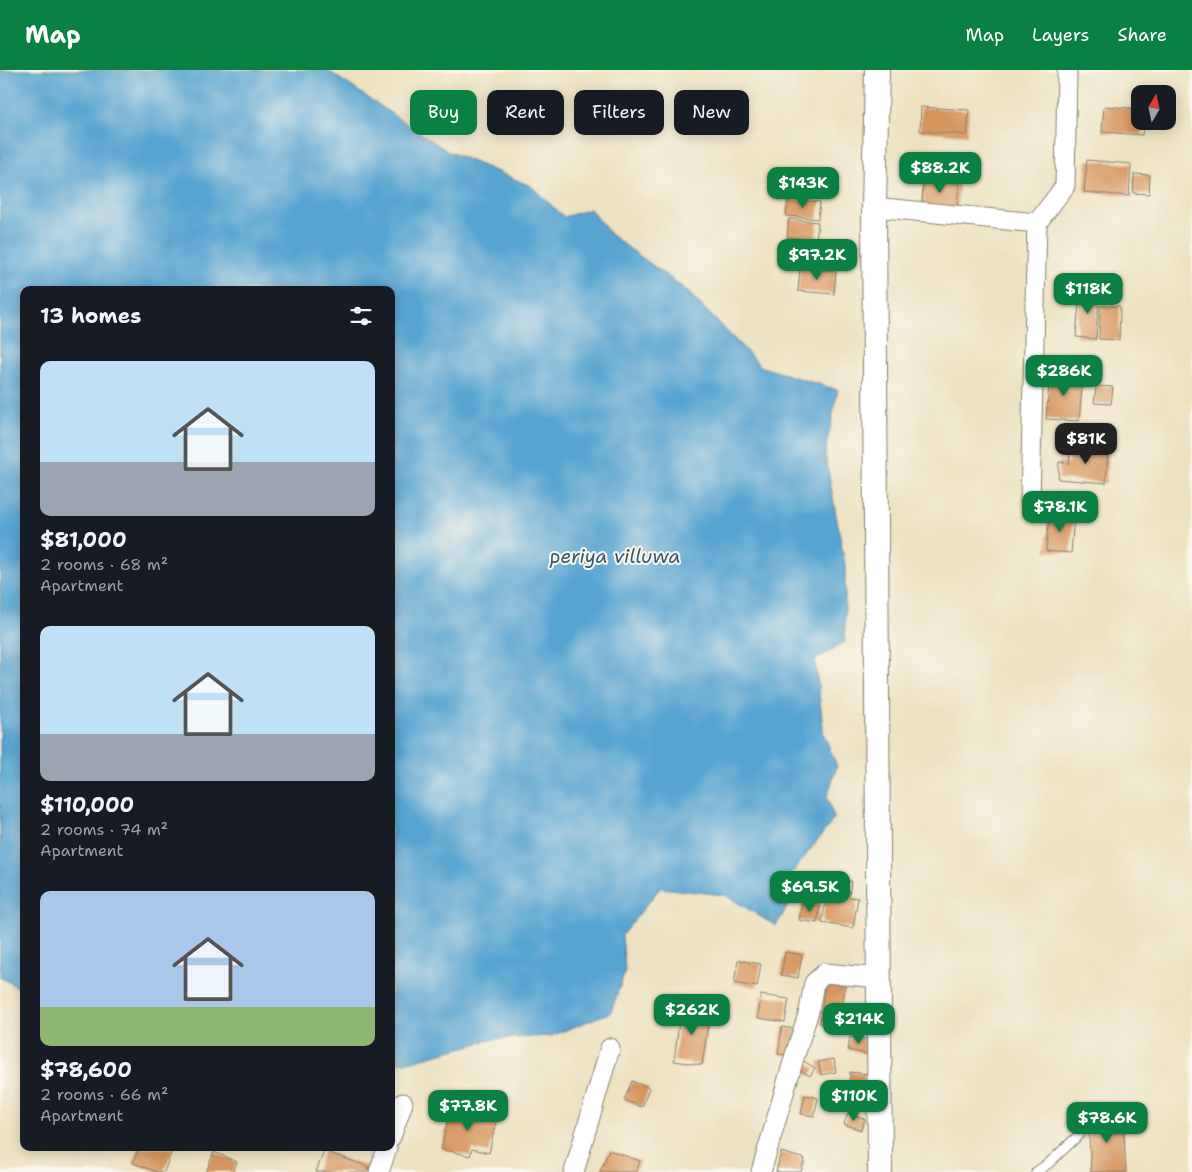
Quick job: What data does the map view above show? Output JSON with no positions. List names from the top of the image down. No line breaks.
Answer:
{"water":["periya villuwa"],"north":"top","page":{"header":"Map","nav":["Map","Layers","Share"],"chip":["Buy","Rent","Filters","New"],"price":["$88.2K","$143K","$97.2K","$118K","$286K","$81K","$78.1K","$69.5K","$262K","$214K","$110K","$77.8K","$78.6K"],"heading":"13 homes","list":[{"name":"$81,000","note":"2 rooms · 68 m² · Apartment"},{"name":"$110,000","note":"2 rooms · 74 m² · Apartment"},{"name":"$78,600","note":"2 rooms · 66 m² · Apartment"}]}}
